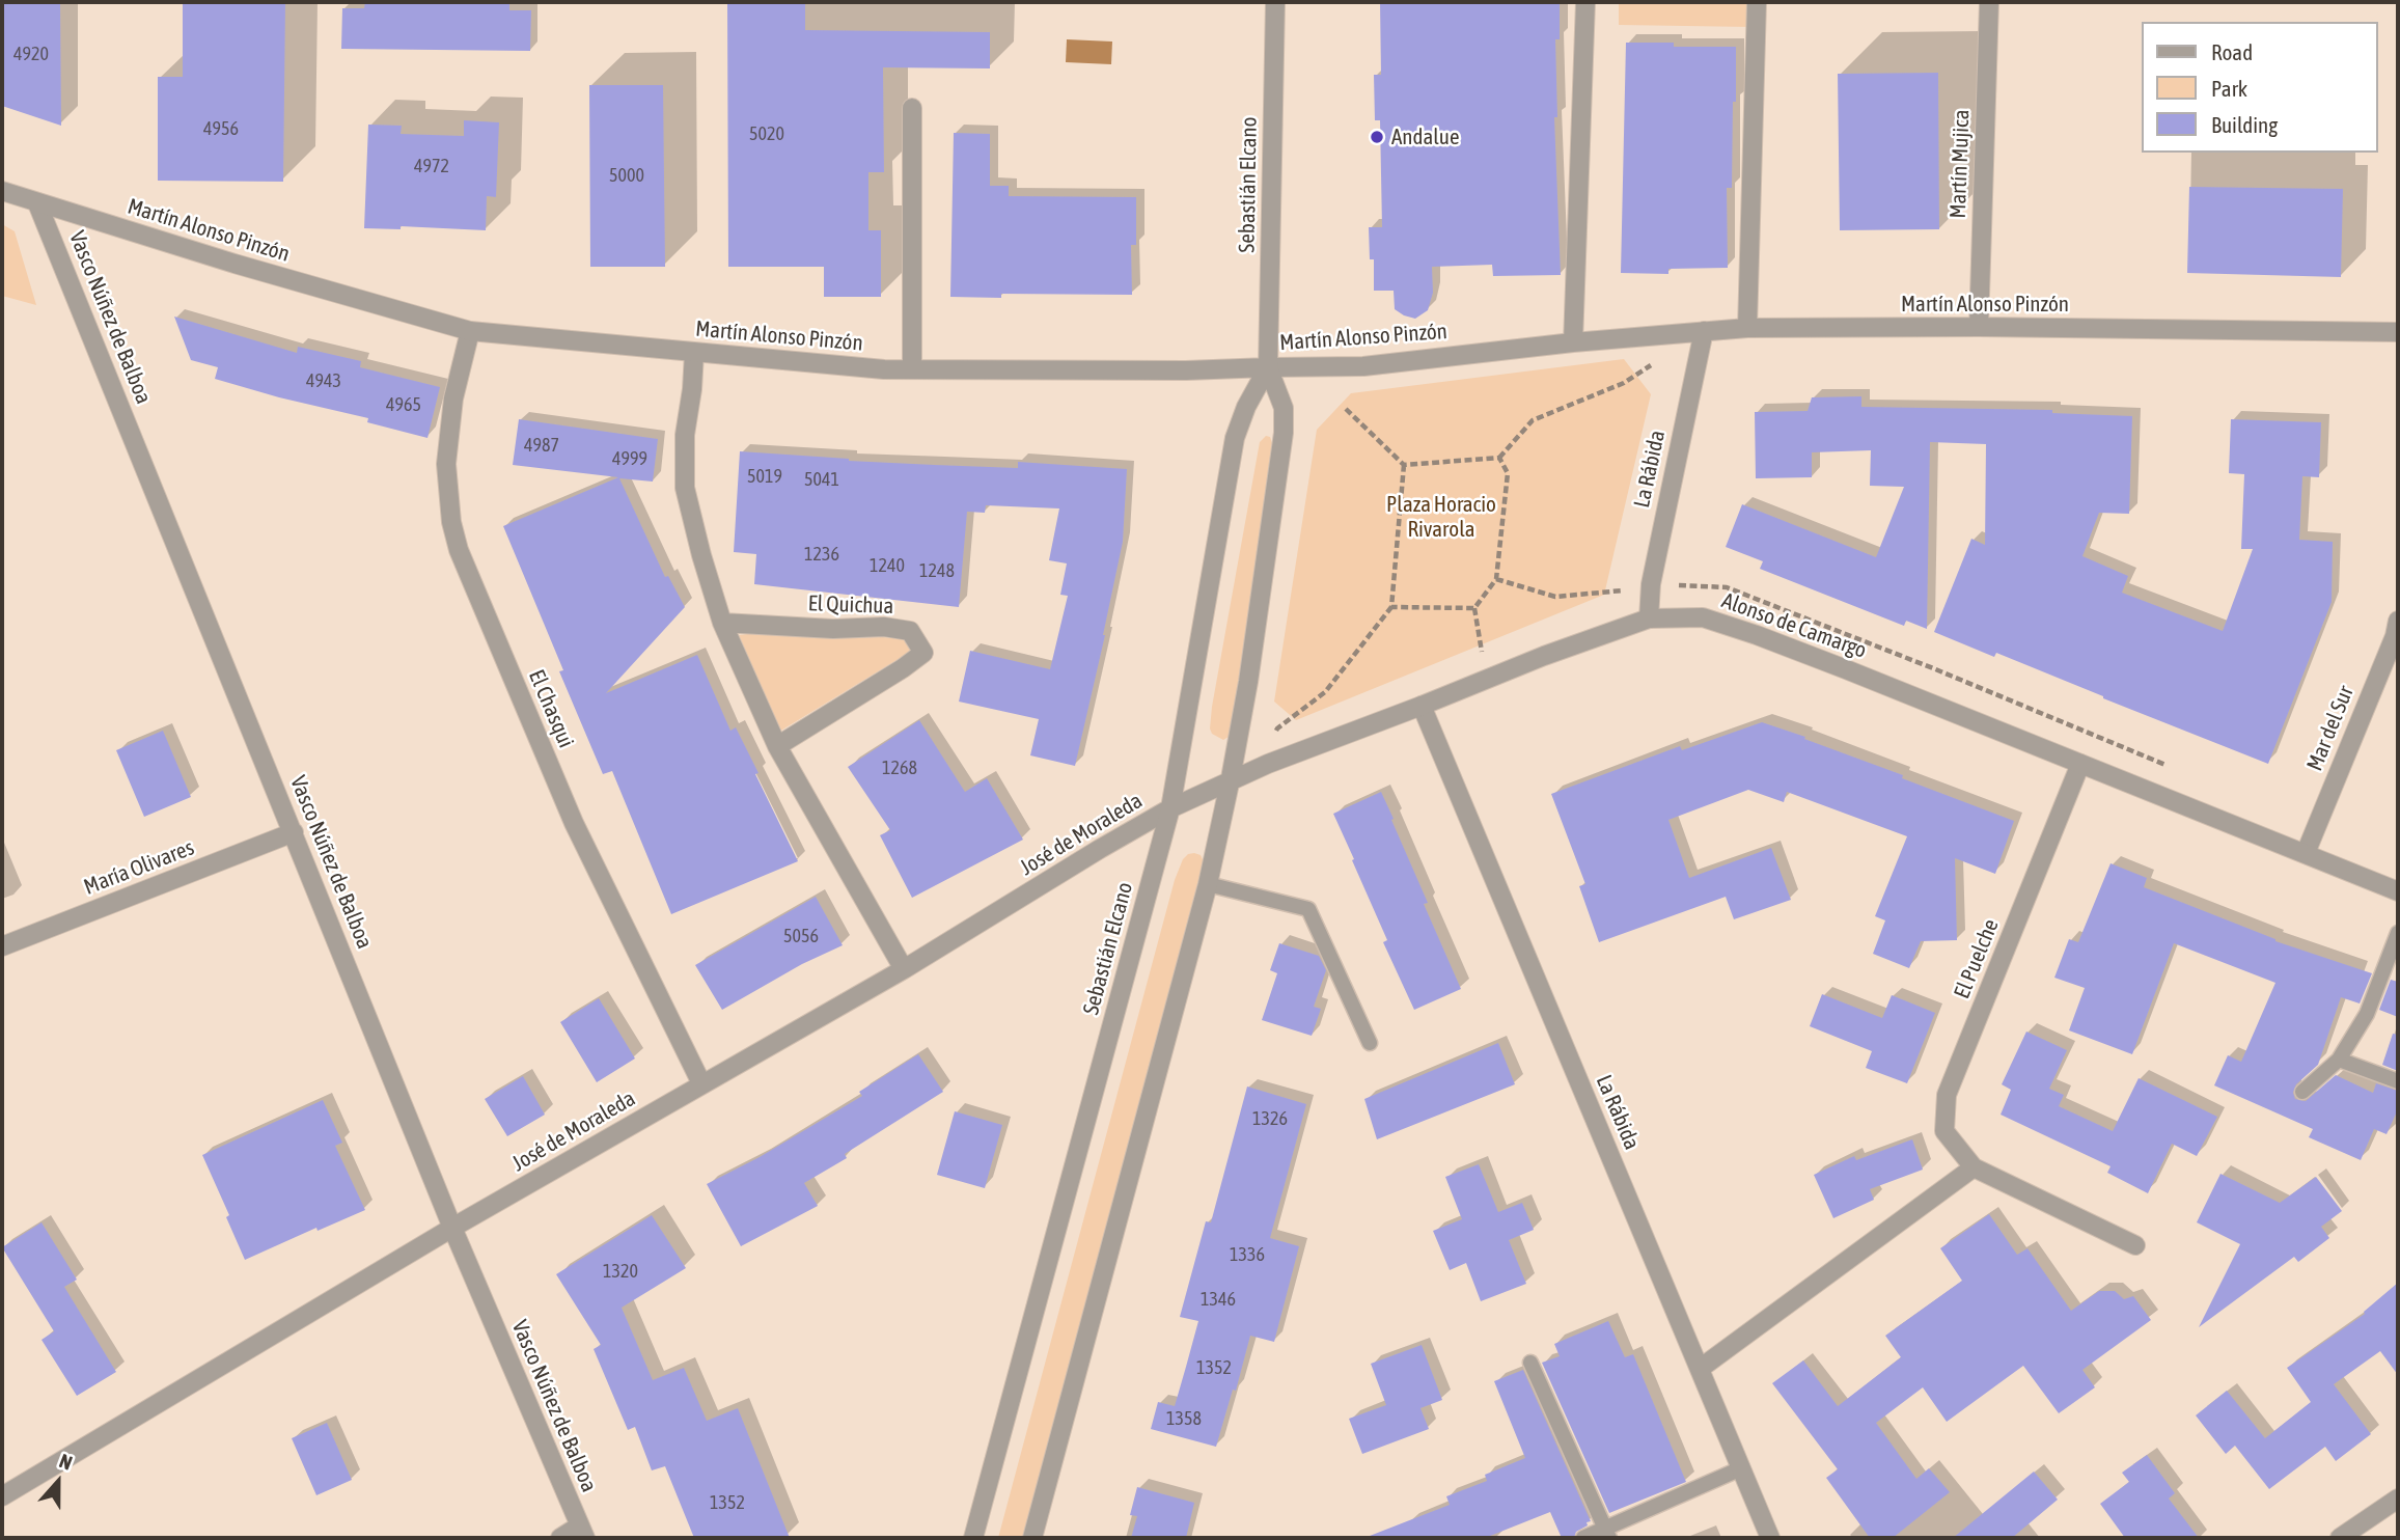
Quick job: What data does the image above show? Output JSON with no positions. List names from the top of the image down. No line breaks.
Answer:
{"streets":{"street":["Martín Mujica","Sebastián Elcano","Martín Alonso Pinzón","Vasco Núñez de Balboa","La Rábida","El Quichua","Alonso de Camargo","El Chasqui","Mar del Sur","José de Moraleda","María Olivares","El Puelche"]},"crossings":[["Martín Mujica","Martín Alonso Pinzón"],["Sebastián Elcano","Martín Alonso Pinzón"],["Sebastián Elcano","Alonso de Camargo"],["Sebastián Elcano","José de Moraleda"],["Martín Alonso Pinzón","Vasco Núñez de Balboa"],["Martín Alonso Pinzón","La Rábida"],["Martín Alonso Pinzón","El Chasqui"],["Vasco Núñez de Balboa","José de Moraleda"],["Vasco Núñez de Balboa","María Olivares"],["La Rábida","Alonso de Camargo"],["Alonso de Camargo","Mar del Sur"],["Alonso de Camargo","José de Moraleda"],["Alonso de Camargo","El Puelche"],["El Chasqui","José de Moraleda"]],"parks":["Plaza Horacio Rivarola"],"places":["Andalue"],"house_numbers":["4920","4956","5020","4972","5000","4943","4965","4987","4999","5019","5041","1236","1240","1248","1268","5056","1326","1336","1320","1346","1352","1358","1352"],"legend":["Road","Park","Building"],"north":"top"}
